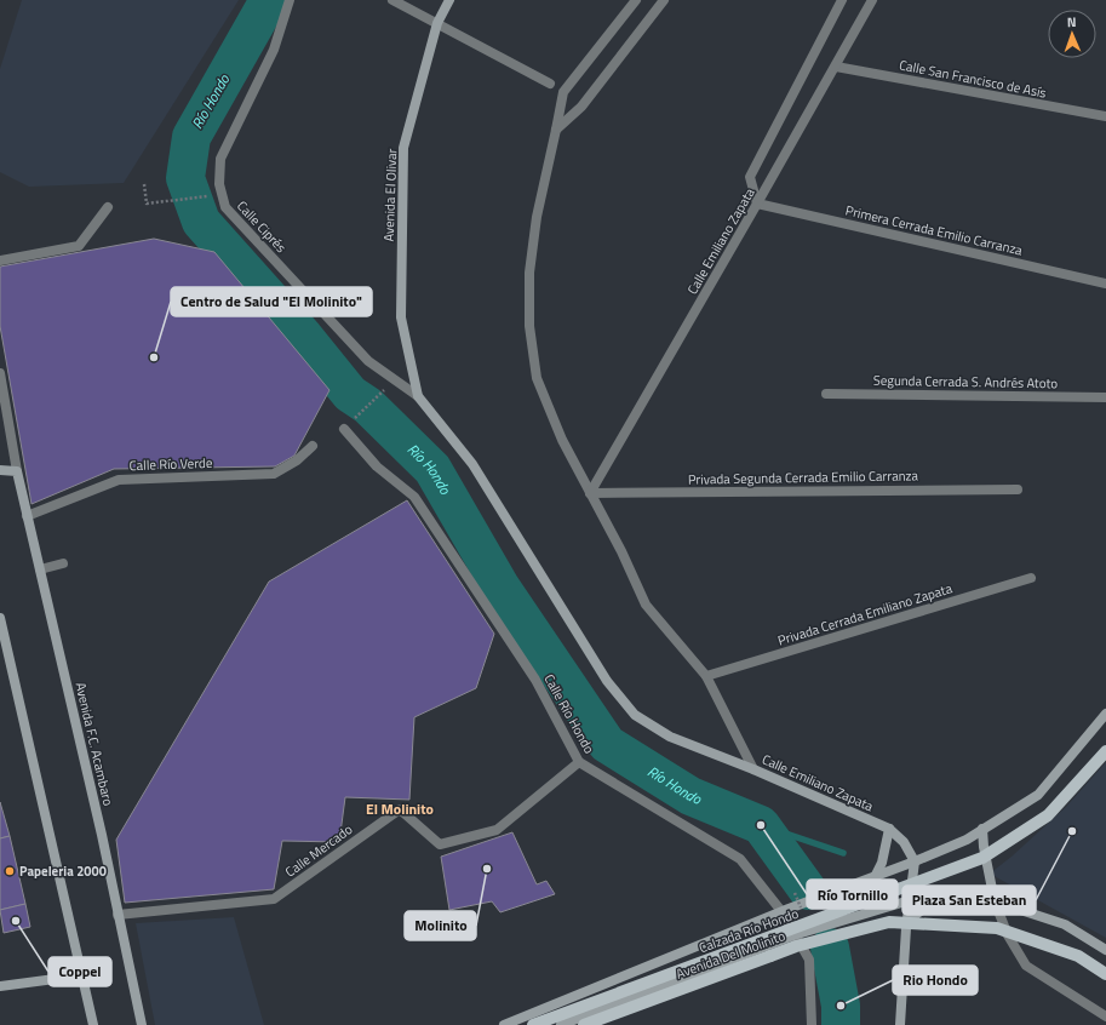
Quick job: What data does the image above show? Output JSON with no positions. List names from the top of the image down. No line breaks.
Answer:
{"streets":{"main road":["Avenida El Olivar","Calle Emiliano Zapata","Avenida F.C. Acambaro","Calzada Río Hondo","Avenida Del Molinito"],"street":["Calle San Francisco de Asís","Calle Ciprés","Primera Cerrada Emilio Carranza","Segunda Cerrada S. Andrés Atoto","Calle Río Verde","Privada Segunda Cerrada Emilio Carranza","Privada Cerrada Emiliano Zapata","Calle Río Hondo","Calle Mercado"]},"crossings":[["Calle San Francisco de Asís","Calle Emiliano Zapata"],["Avenida El Olivar","Calle Ciprés"],["Primera Cerrada Emilio Carranza","Calle Emiliano Zapata"],["Calle Emiliano Zapata","Privada Segunda Cerrada Emilio Carranza"],["Calle Emiliano Zapata","Privada Cerrada Emiliano Zapata"],["Calle Emiliano Zapata","Calzada Río Hondo"],["Calle Río Verde","Avenida F.C. Acambaro"],["Calle Río Hondo","Calle Mercado"],["Calle Río Hondo","Calzada Río Hondo"],["Avenida F.C. Acambaro","Calle Mercado"]],"districts":["El Molinito"],"water":["Río Hondo"],"places":["Centro de Salud \"El Molinito\"","Río Tornillo","Plaza San Esteban","Molinito","Papeleria 2000","Coppel","Rio Hondo"],"north":"top"}
